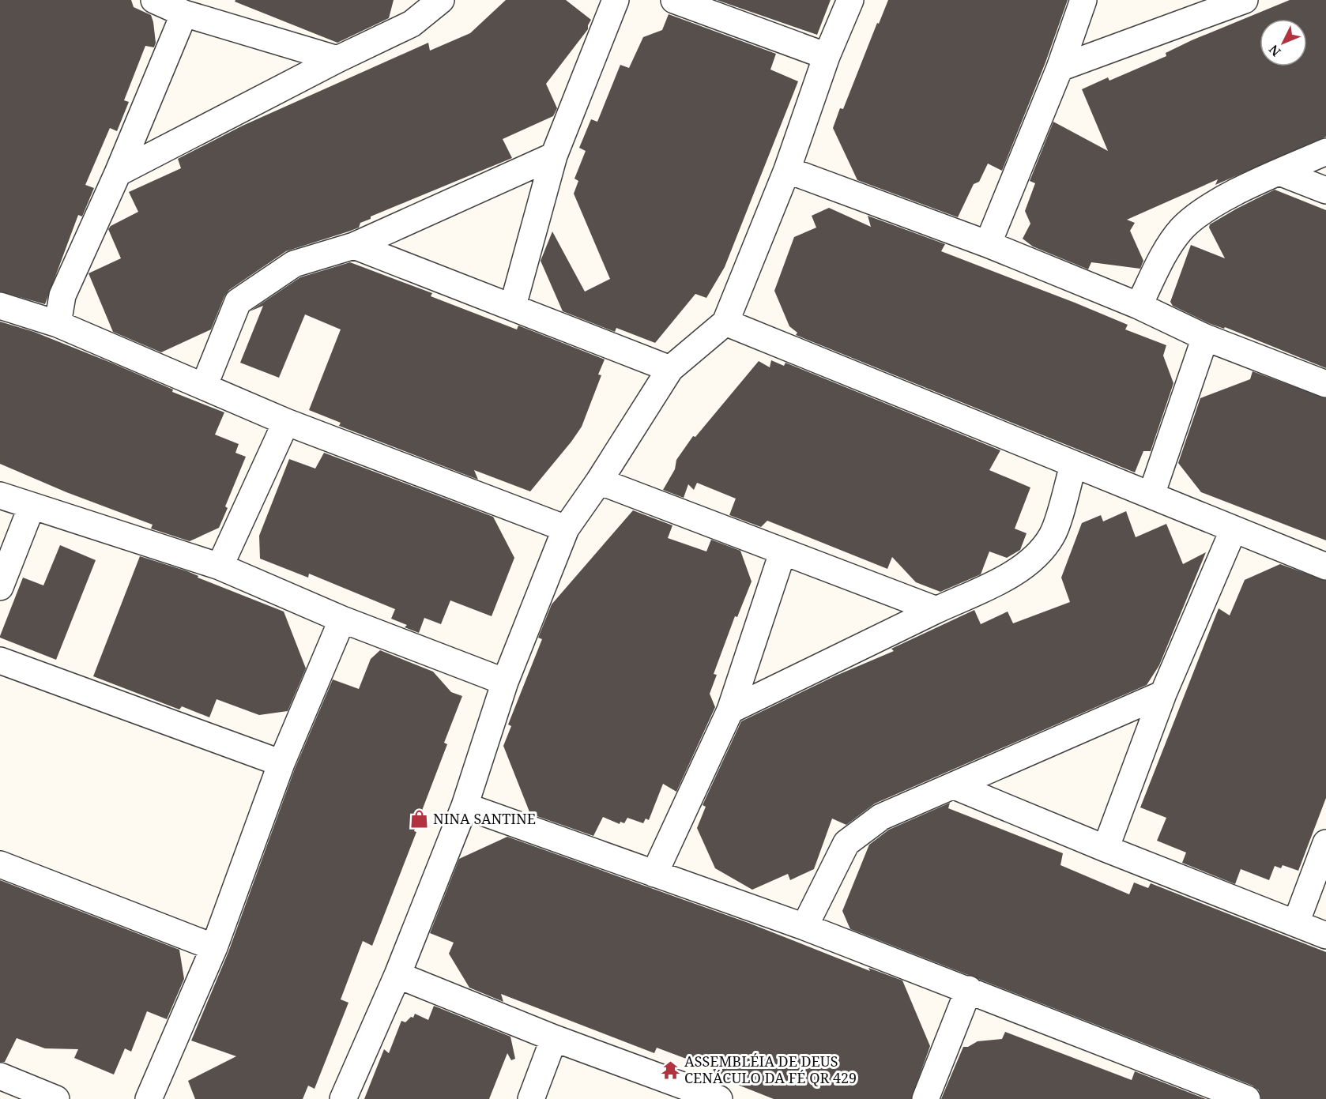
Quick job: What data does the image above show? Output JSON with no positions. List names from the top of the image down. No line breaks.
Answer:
{"places":{"shop":["NINA SANTINE"],"temple":["ASSEMBLÉIA DE DEUS CENÁCULO DA FÉ QR 429"]},"north":"bottom left"}
